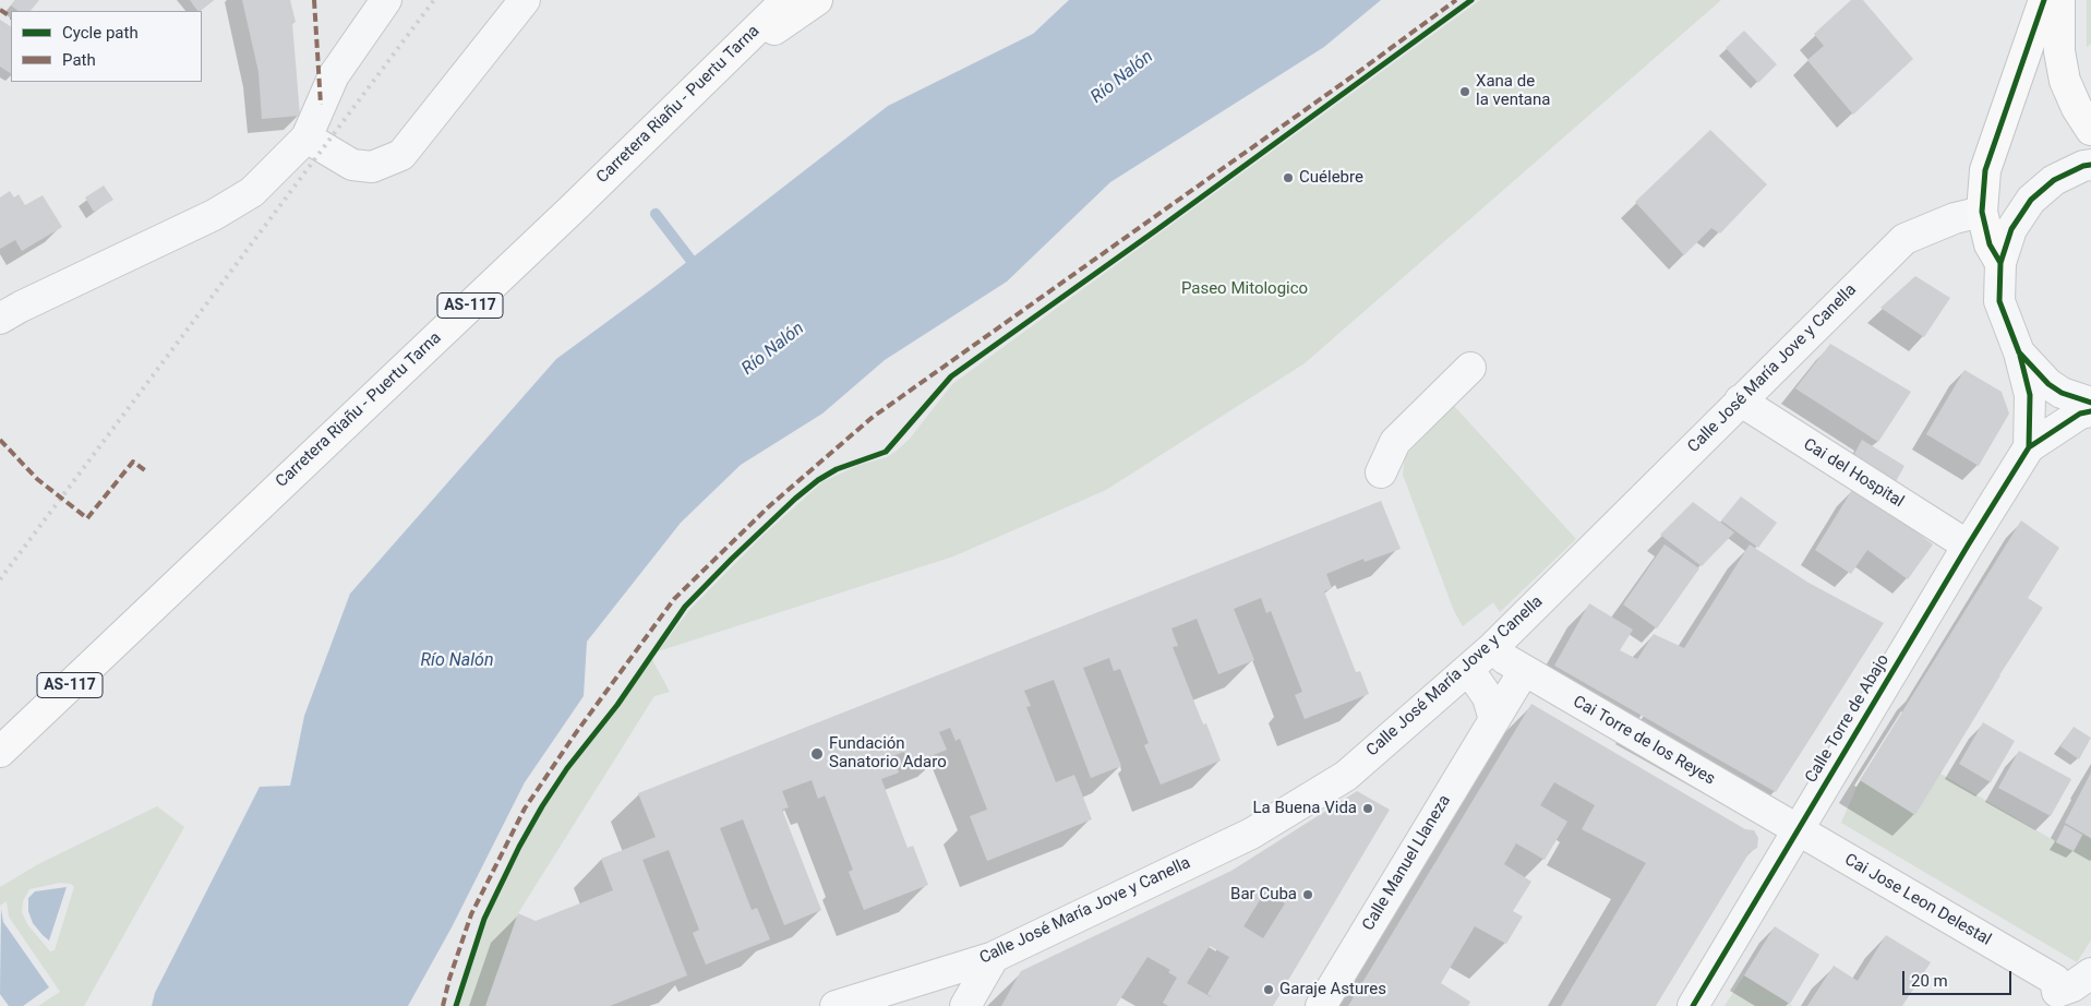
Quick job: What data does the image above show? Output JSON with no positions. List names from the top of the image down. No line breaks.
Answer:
{"streets":{"main road":["Carretera Riañu - Puertu Tarna","AS-117"],"street":["Calle José María Jove y Canella","Cai del Hospital","Calle Torre de Abajo","Cai Torre de los Reyes","Calle Manuel Llaneza","Cai Jose Leon Delestal"]},"crossings":[["Calle José María Jove y Canella","Cai del Hospital"],["Calle José María Jove y Canella","Cai Torre de los Reyes"],["Cai del Hospital","Calle Torre de Abajo"],["Calle Torre de Abajo","Cai Torre de los Reyes"],["Calle Torre de Abajo","Cai Jose Leon Delestal"],["Cai Torre de los Reyes","Calle Manuel Llaneza"],["Cai Torre de los Reyes","Cai Jose Leon Delestal"]],"water":["Río Nalón"],"parks":["Paseo Mitologico"],"places":["Xana de la ventana","Cuélebre","Fundación Sanatorio Adaro","La Buena Vida","Bar Cuba","Garaje Astures"],"legend":["Cycle path","Path"],"scale_bar":"20 m"}
